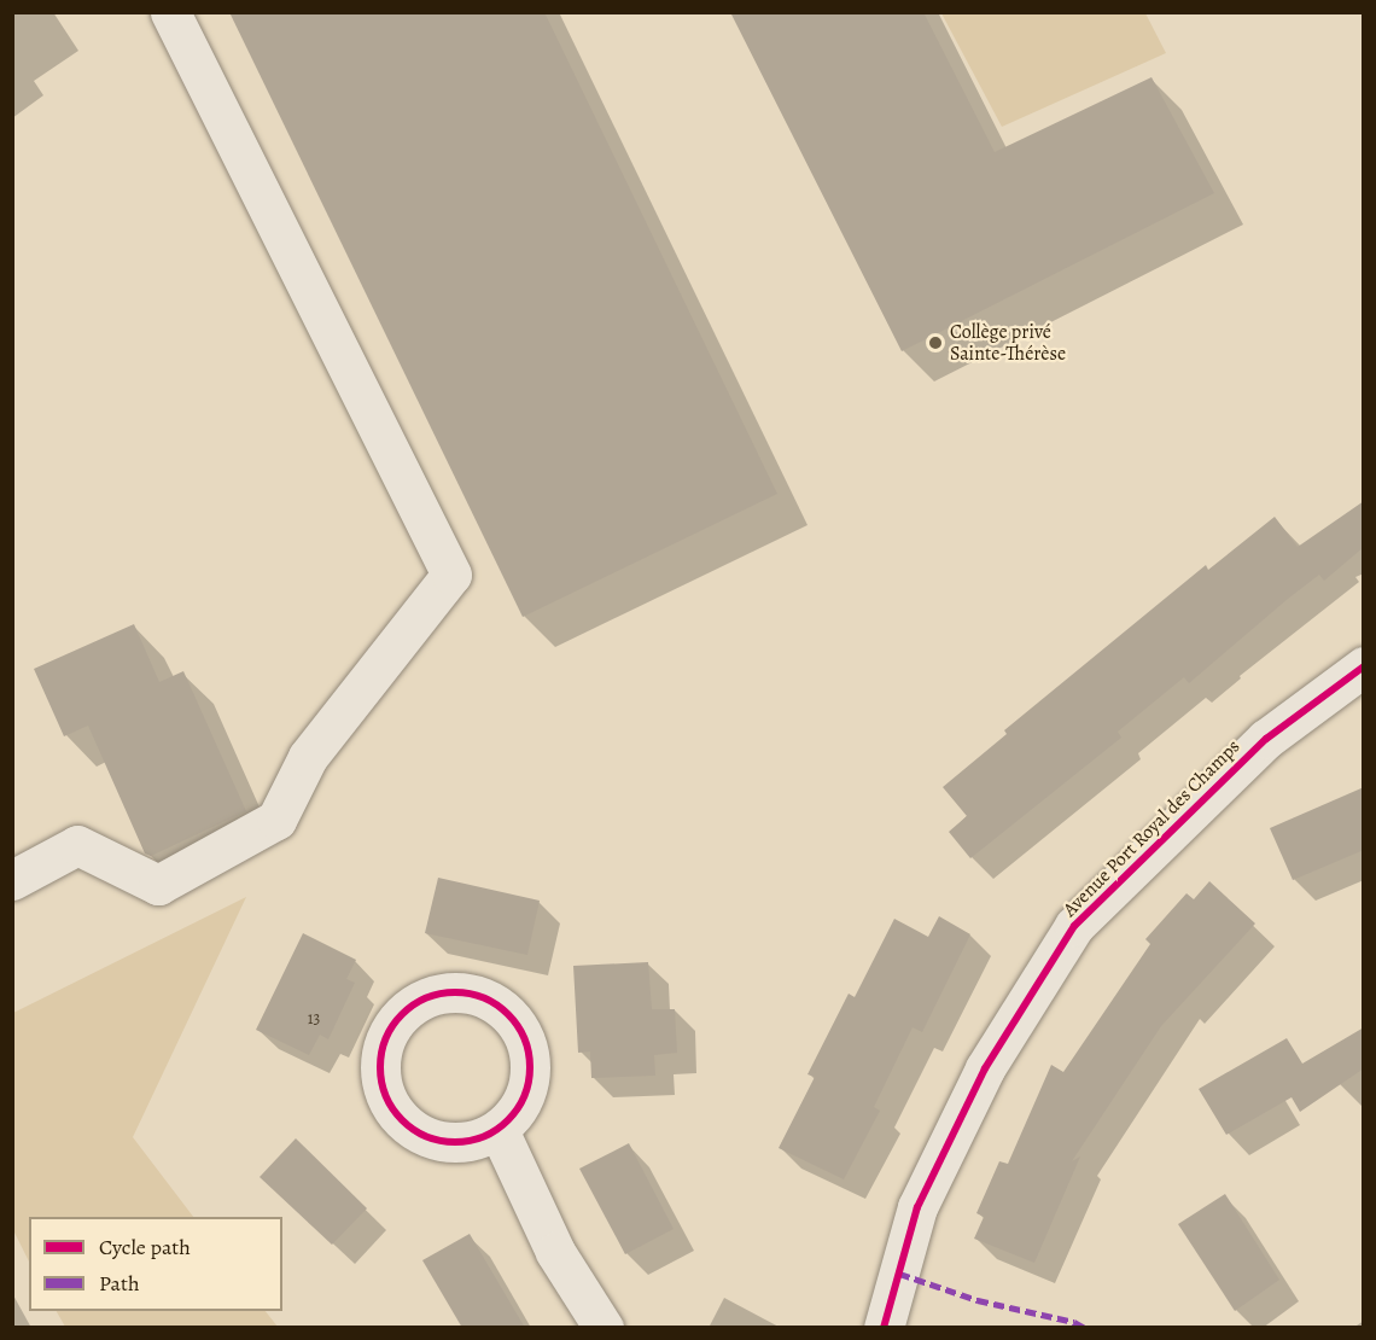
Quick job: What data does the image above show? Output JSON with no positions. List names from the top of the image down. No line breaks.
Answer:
{"streets":{"street":["Avenue Port Royal des Champs"]},"places":["Collège privé Sainte-Thérèse"],"house_numbers":["13"],"legend":["Cycle path","Path"]}
